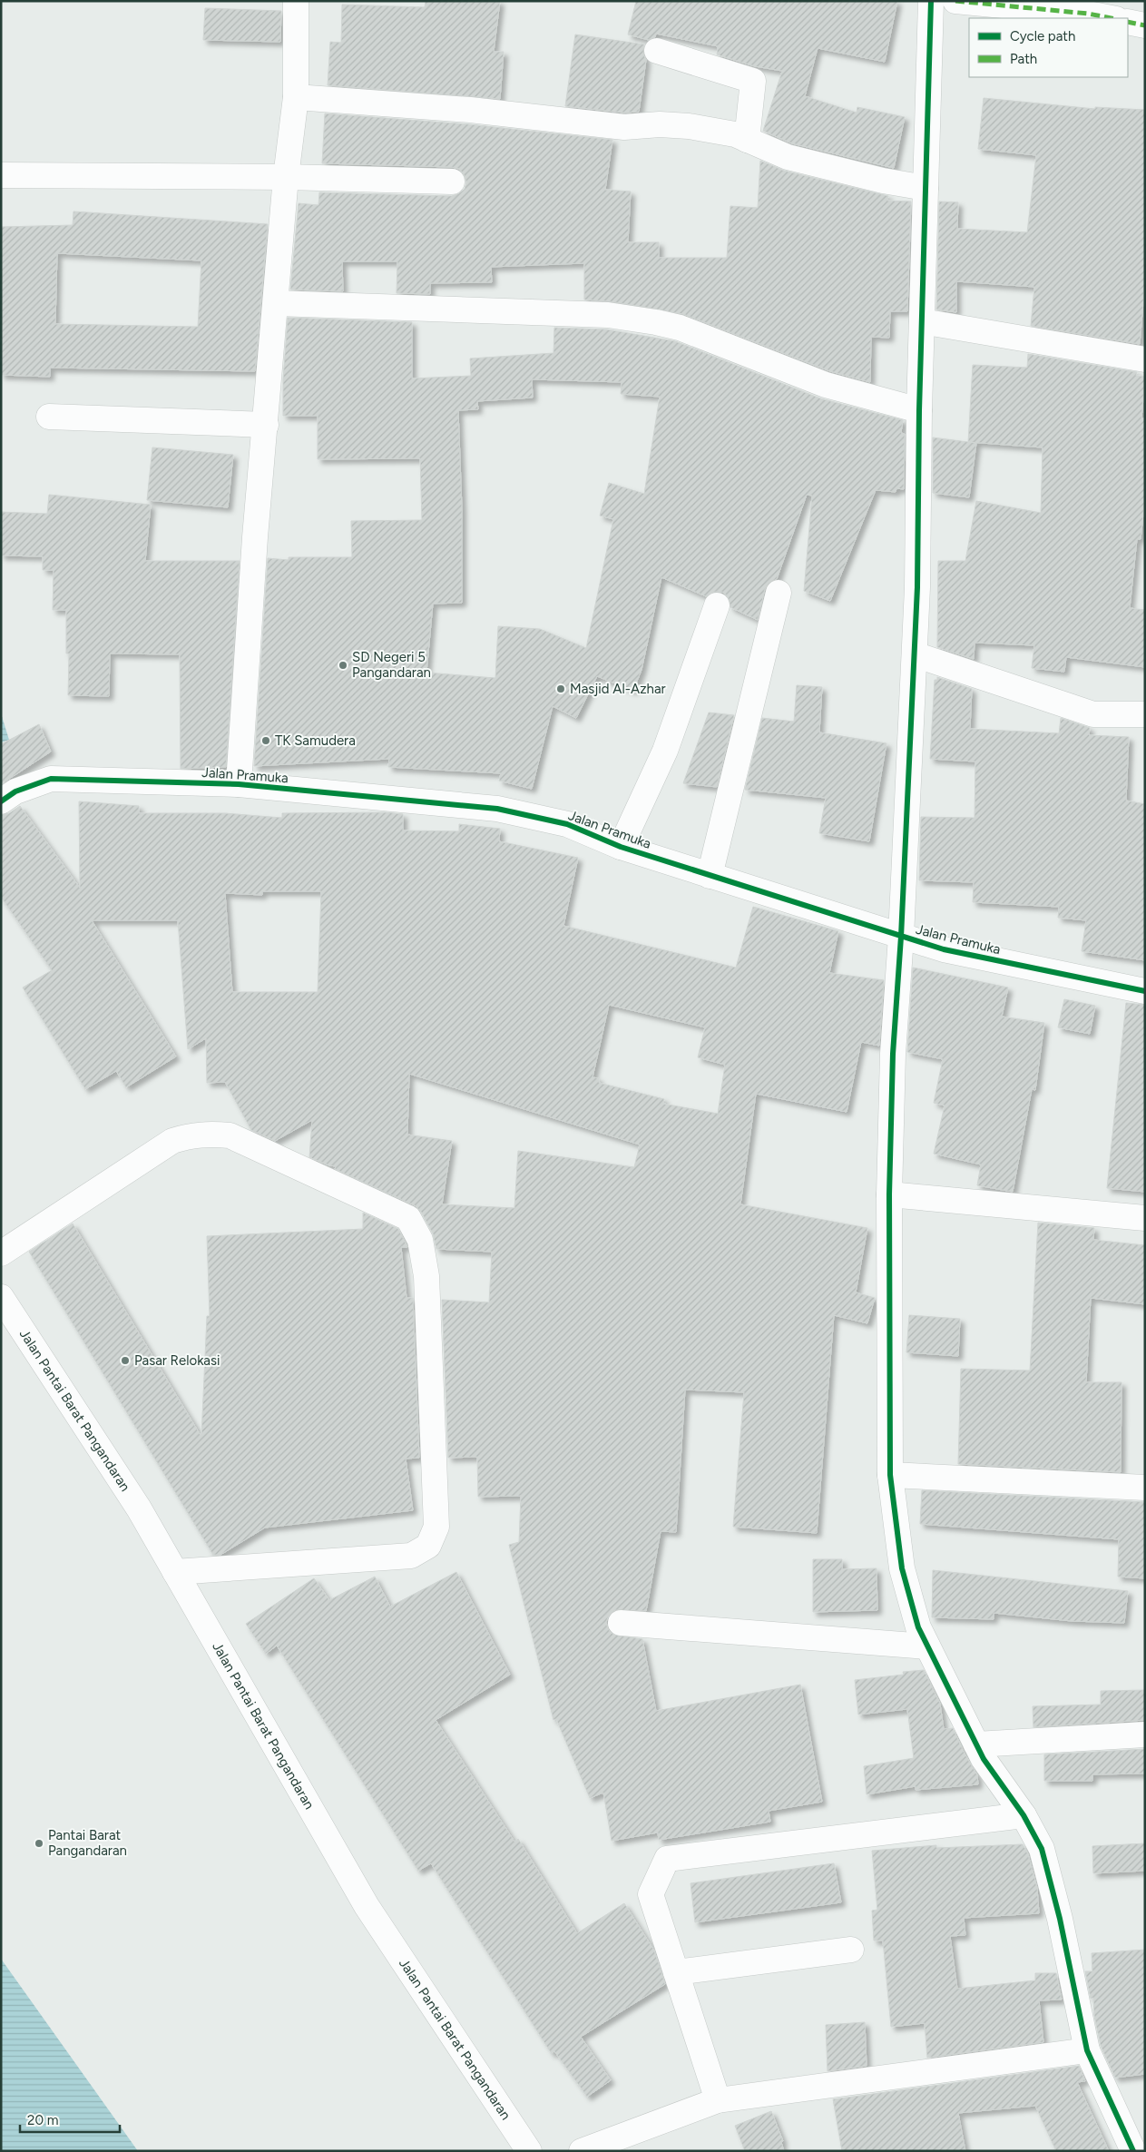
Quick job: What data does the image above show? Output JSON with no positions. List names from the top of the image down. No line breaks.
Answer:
{"streets":{"street":["Jalan Pramuka","Jalan Pantai Barat Pangandaran"]},"places":["SD Negeri 5 Pangandaran","Masjid Al-Azhar","TK Samudera","Pasar Relokasi","Pantai Barat Pangandaran"],"legend":["Cycle path","Path"],"scale_bar":"20 m"}
